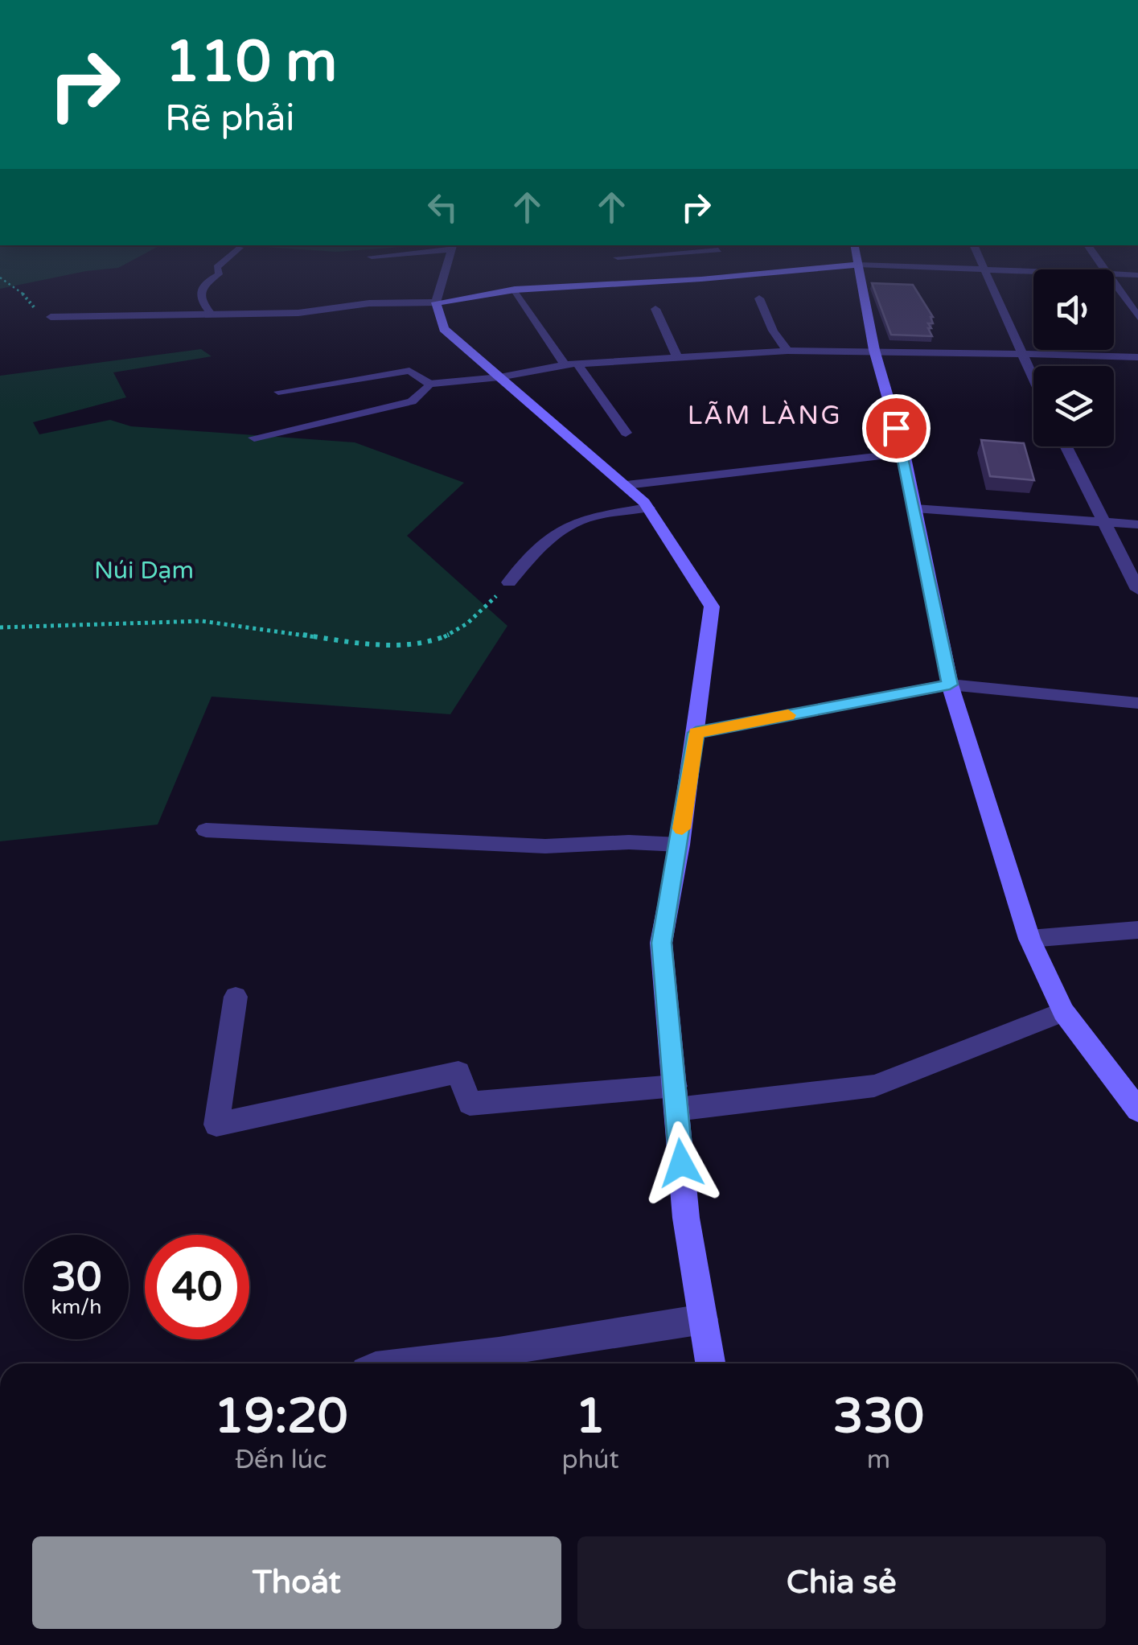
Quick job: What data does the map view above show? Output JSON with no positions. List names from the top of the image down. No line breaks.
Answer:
{"districts":["LÃM LÀNG"],"parks":["Núi Dạm"],"page":{"turn":["110 m","Rẽ phải"],"speed":"30 km/h","limit":"40","eta":["19:20","Đến lúc","1","phút","330","m"],"buttons":["Thoát","Chia sẻ"]}}
